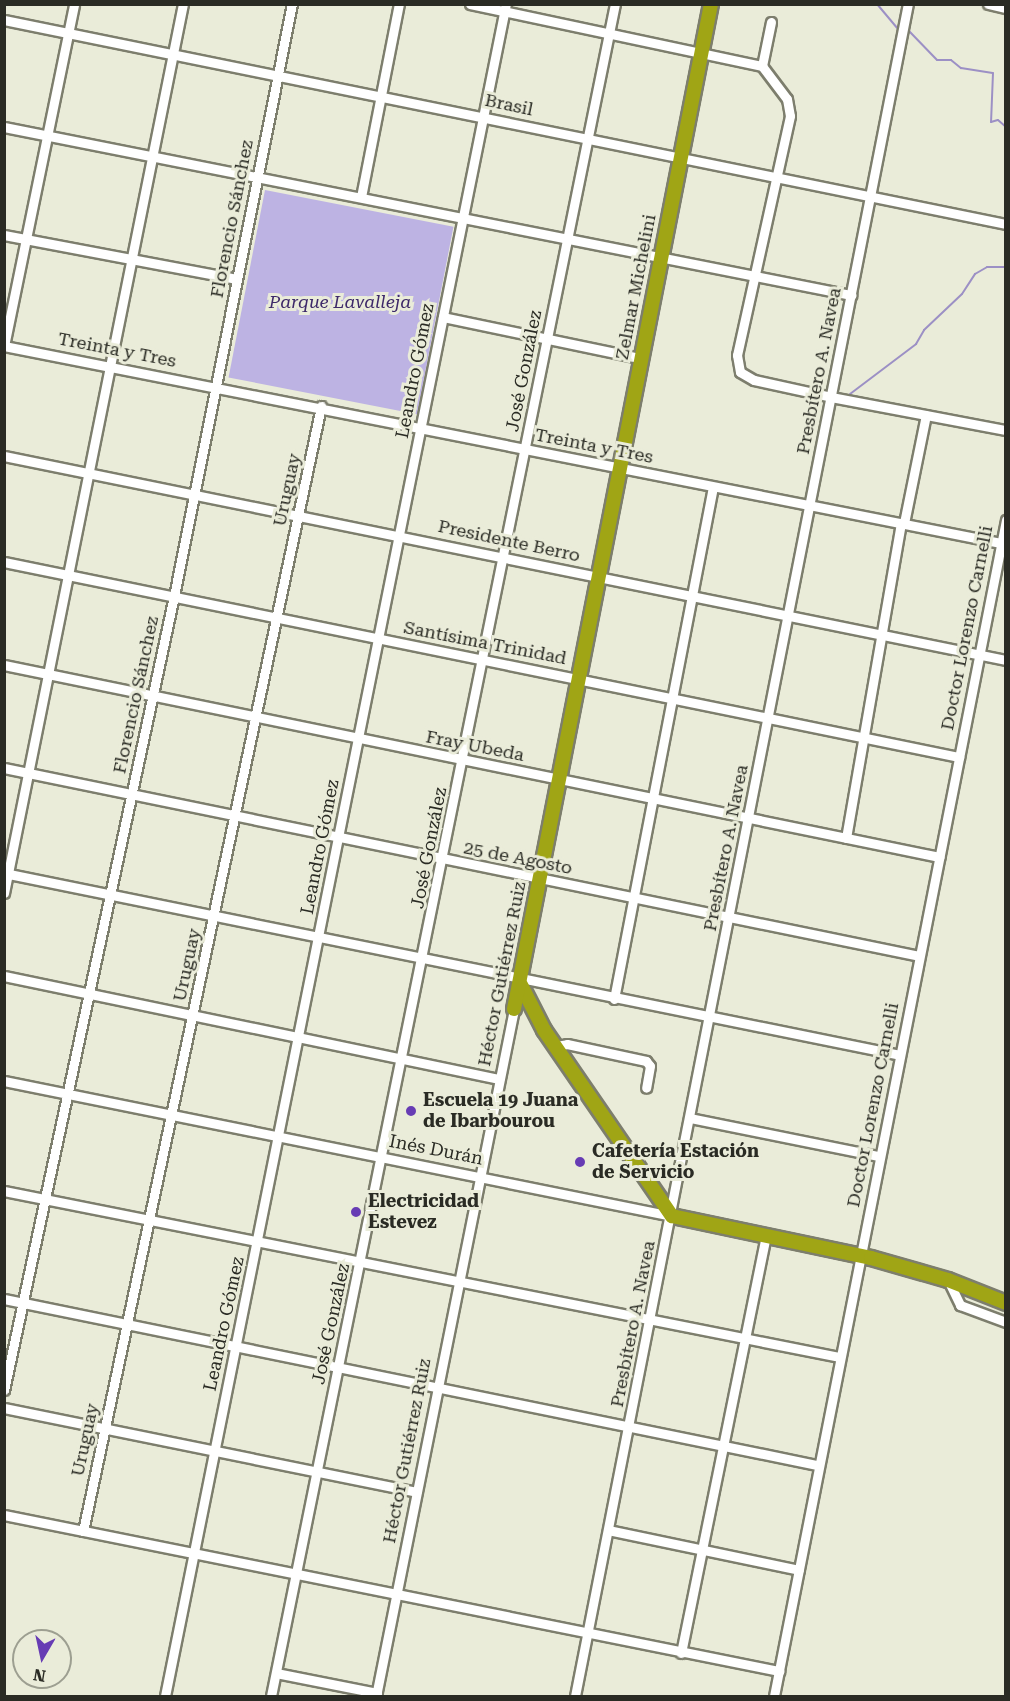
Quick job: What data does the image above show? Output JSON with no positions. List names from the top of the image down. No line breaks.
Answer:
{"streets":{"highway":["Zelmar Michelini","Héctor Gutiérrez Ruiz","Inés Durán"],"street":["Brasil","Florencio Sánchez","Treinta y Tres","Leandro Gómez","José González","Presbítero A. Navea","Uruguay","Presidente Berro","Doctor Lorenzo Carnelli","Santísima Trinidad","Fray Ubeda","25 de Agosto"]},"crossings":[["Brasil","Florencio Sánchez"],["Brasil","Zelmar Michelini"],["Brasil","Leandro Gómez"],["Brasil","José González"],["Brasil","Presbítero A. Navea"],["Florencio Sánchez","Treinta y Tres"],["Florencio Sánchez","Presidente Berro"],["Florencio Sánchez","Santísima Trinidad"],["Florencio Sánchez","Fray Ubeda"],["Florencio Sánchez","25 de Agosto"],["Florencio Sánchez","Inés Durán"],["Zelmar Michelini","Treinta y Tres"],["Zelmar Michelini","Presidente Berro"],["Zelmar Michelini","Héctor Gutiérrez Ruiz"],["Treinta y Tres","Leandro Gómez"],["Treinta y Tres","José González"],["Treinta y Tres","Presbítero A. Navea"],["Treinta y Tres","Uruguay"],["Treinta y Tres","Doctor Lorenzo Carnelli"],["Leandro Gómez","Presidente Berro"],["Leandro Gómez","Santísima Trinidad"],["Leandro Gómez","Fray Ubeda"],["Leandro Gómez","25 de Agosto"],["Leandro Gómez","Inés Durán"],["José González","Presidente Berro"],["José González","Santísima Trinidad"],["José González","Fray Ubeda"],["José González","25 de Agosto"],["José González","Inés Durán"],["Presbítero A. Navea","Presidente Berro"],["Presbítero A. Navea","Santísima Trinidad"],["Presbítero A. Navea","Fray Ubeda"],["Presbítero A. Navea","25 de Agosto"],["Presbítero A. Navea","Inés Durán"],["Uruguay","Presidente Berro"],["Uruguay","Santísima Trinidad"],["Uruguay","Fray Ubeda"],["Uruguay","25 de Agosto"],["Uruguay","Inés Durán"],["Presidente Berro","Doctor Lorenzo Carnelli"],["Presidente Berro","Héctor Gutiérrez Ruiz"],["Doctor Lorenzo Carnelli","Santísima Trinidad"],["Doctor Lorenzo Carnelli","Fray Ubeda"],["Doctor Lorenzo Carnelli","25 de Agosto"],["Doctor Lorenzo Carnelli","Inés Durán"],["Santísima Trinidad","Héctor Gutiérrez Ruiz"],["Fray Ubeda","Héctor Gutiérrez Ruiz"],["25 de Agosto","Héctor Gutiérrez Ruiz"],["Héctor Gutiérrez Ruiz","Inés Durán"]],"parks":["Parque Lavalleja"],"places":["Escuela 19 Juana de Ibarbourou","Cafetería Estación de Servicio","Electricidad Estevez"],"north":"bottom"}
